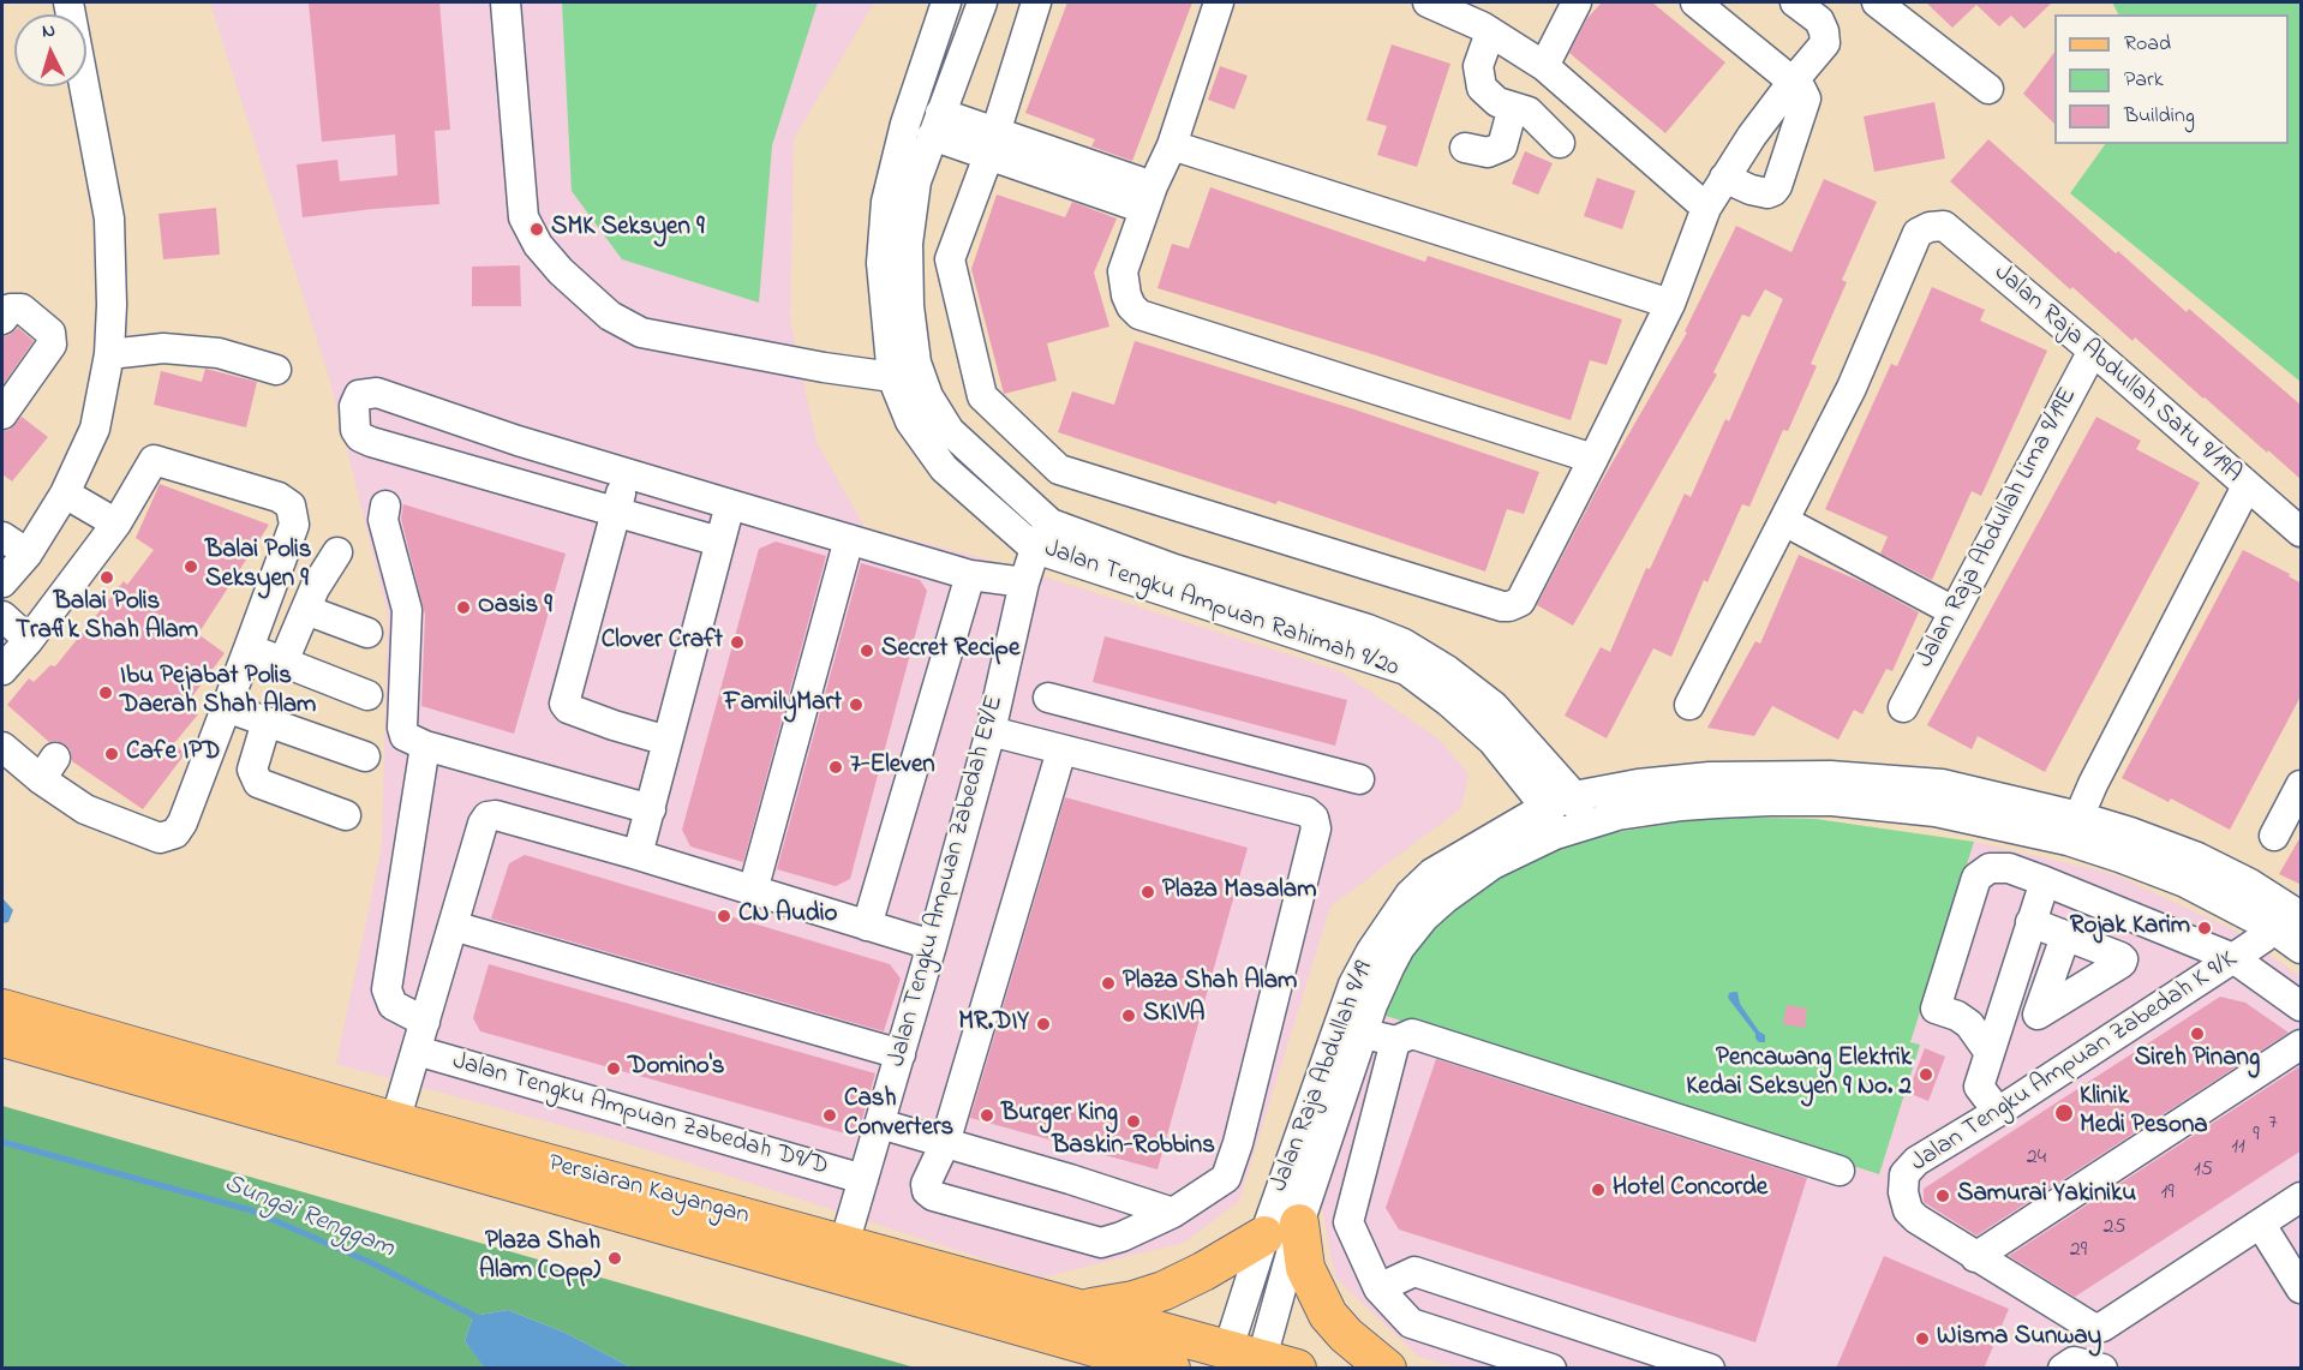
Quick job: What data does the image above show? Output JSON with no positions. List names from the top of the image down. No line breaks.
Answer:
{"streets":{"main road":["Persiaran Kayangan"],"street":["Jalan Raja Abdullah Satu 9/19A","Jalan Raja Abdullah Lima 9/19E","Jalan Tengku Ampuan Rahimah 9/20","Jalan Tengku Ampuan Zabedah E9/E","Jalan Tengku Ampuan Zabedah K 9/K","Jalan Raja Abdullah 9/19","Jalan Tengku Ampuan Zabedah D9/D"]},"crossings":[["Jalan Raja Abdullah Satu 9/19A","Jalan Raja Abdullah Lima 9/19E"],["Jalan Tengku Ampuan Rahimah 9/20","Jalan Tengku Ampuan Zabedah E9/E"],["Jalan Tengku Ampuan Rahimah 9/20","Jalan Raja Abdullah 9/19"],["Jalan Tengku Ampuan Zabedah E9/E","Jalan Tengku Ampuan Zabedah D9/D"],["Jalan Tengku Ampuan Zabedah E9/E","Persiaran Kayangan"],["Jalan Tengku Ampuan Zabedah K 9/K","Jalan Raja Abdullah 9/19"],["Jalan Raja Abdullah 9/19","Persiaran Kayangan"]],"water":["Sungai Renggam"],"places":["SMK Seksyen 9","Balai Polis Seksyen 9","Balai Polis Trafik Shah Alam","Oasis 9","Clover Craft","Secret Recipe","Ibu Pejabat Polis Daerah Shah Alam","FamilyMart","Cafe IPD","7-Eleven","Plaza Masalam","CN Audio","Rojak Karim","Plaza Shah Alam","SKIVA","MR.DIY","Sireh Pinang","Domino's","Pencawang Elektrik Kedai Seksyen 9 No. 2","Klinik Medi Pesona","Cash Converters","Burger King","Baskin-Robbins","Hotel Concorde","Samurai Yakiniku","Plaza Shah Alam (Opp)","Wisma Sunway"],"house_numbers":["7","9","11","24","15","19","25","29"],"legend":["Road","Park","Building"],"north":"top"}
